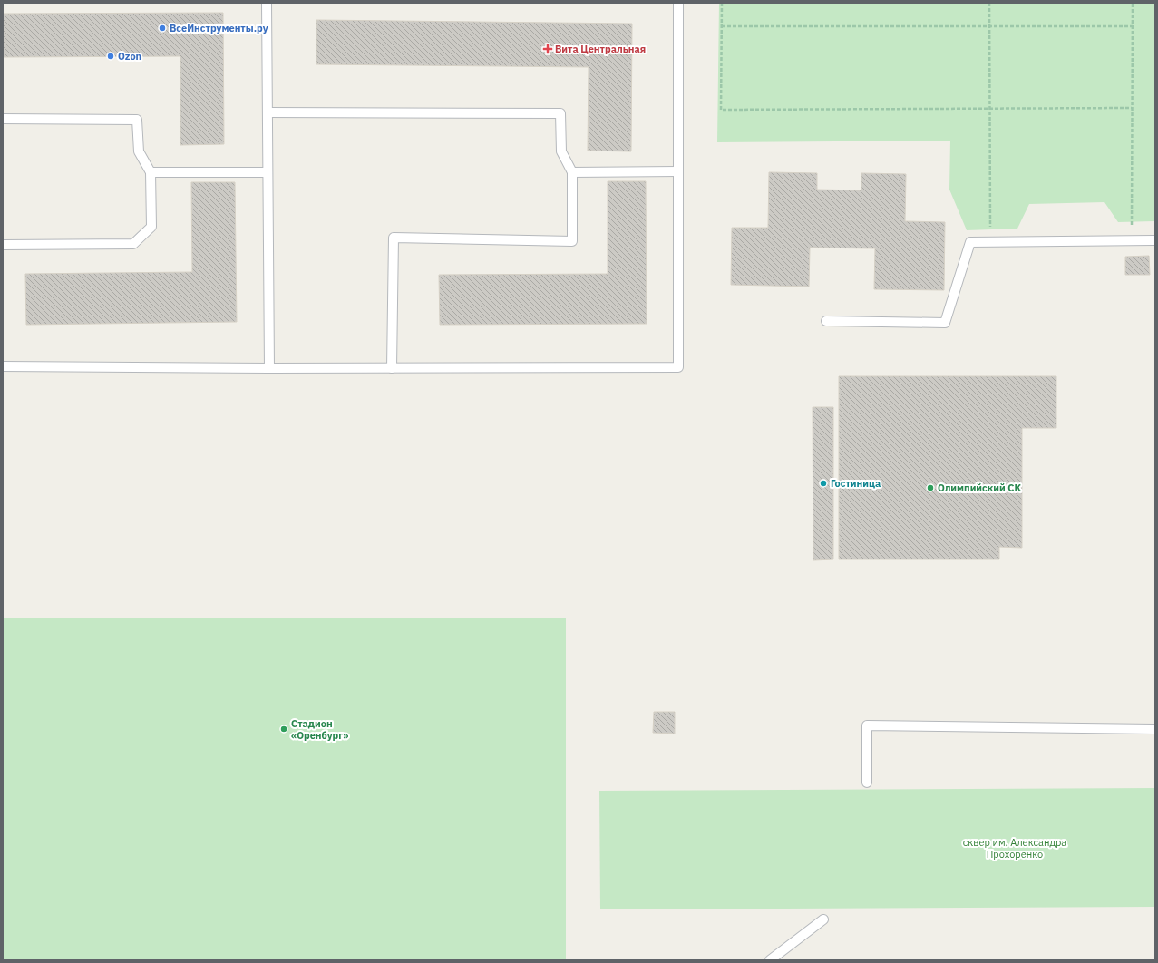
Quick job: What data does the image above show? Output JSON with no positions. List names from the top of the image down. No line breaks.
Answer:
{"parks":["сквер им. Александра Прохоренко"],"places":{"other":["ВсеИнструменты.ру","Ozon","Гостиница","Олимпийский СК","Стадион «Оренбург»"],"health":["Вита Центральная"]}}
